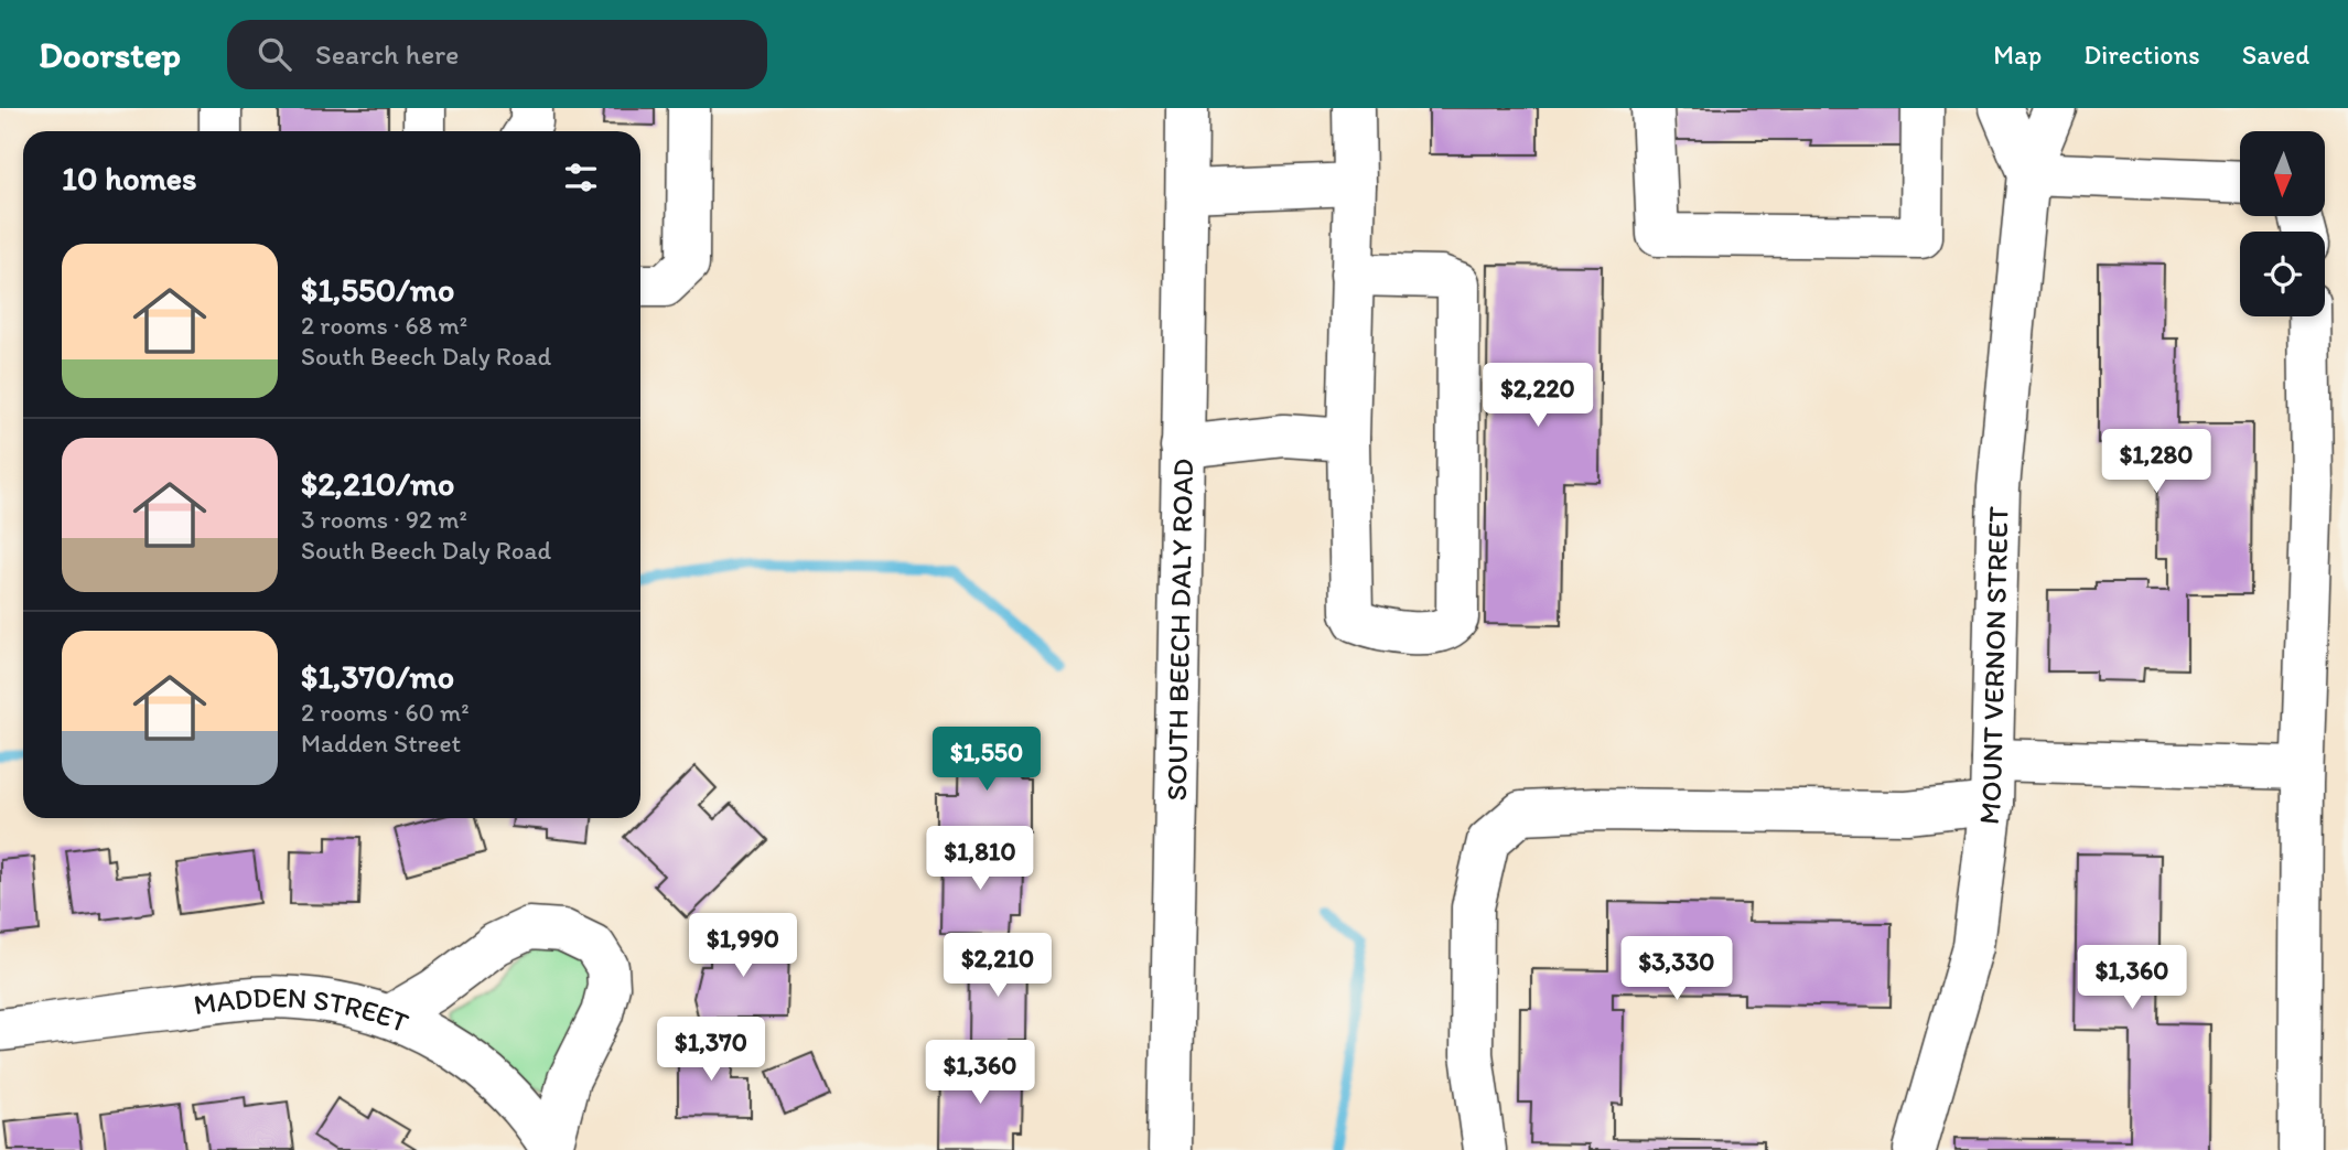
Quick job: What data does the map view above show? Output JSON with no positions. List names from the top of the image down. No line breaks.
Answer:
{"streets":{"street":["SOUTH BEECH DALY ROAD","MOUNT VERNON STREET","MADDEN STREET"]},"north":"bottom","page":{"header":"Doorstep","search":"Search here","nav":["Map","Directions","Saved"],"heading":"10 homes","list":[{"name":"$1,550/mo","note":"2 rooms · 68 m² · South Beech Daly Road"},{"name":"$2,210/mo","note":"3 rooms · 92 m² · South Beech Daly Road"},{"name":"$1,370/mo","note":"2 rooms · 60 m² · Madden Street"}],"price":["$2,220","$1,280","$1,550","$1,810","$1,990","$2,210","$3,330","$1,360","$1,370","$1,360"]}}
